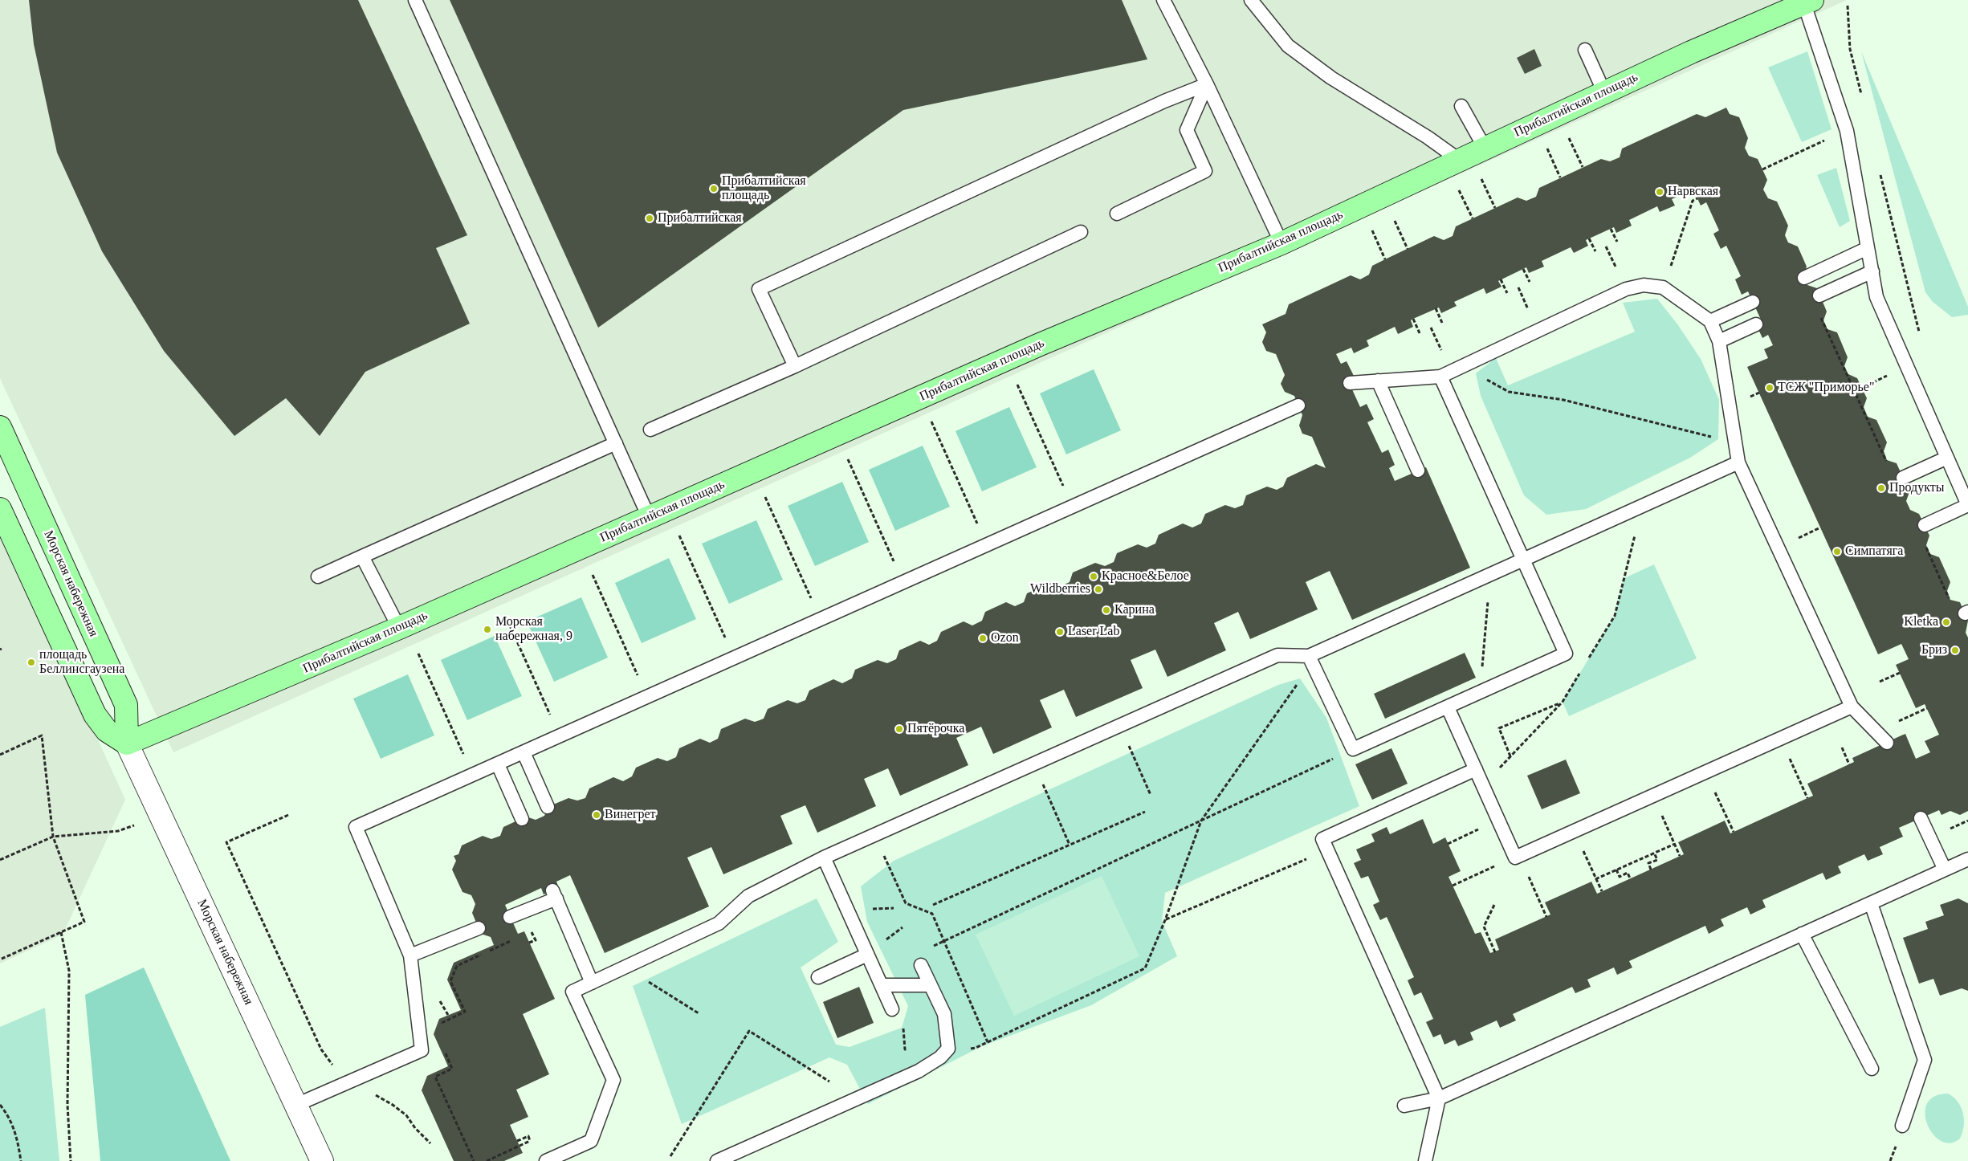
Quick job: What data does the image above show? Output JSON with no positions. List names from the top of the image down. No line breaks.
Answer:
{"streets":{"street":["Прибалтийская площадь","Морская набережная"]},"crossings":[["Прибалтийская площадь","Морская набережная"]],"places":["Прибалтийская площадь","Нарвская","Прибалтийская","ТСЖ \"Приморье\"","Продукты","Симпатяга","Красное&Белое","Wildberries","Карина","Kletka","Морская набережная, 9","Laser Lab","Ozon","Бриз","площадь Беллинсгаузена","Пятёрочка","Винегрет"]}
